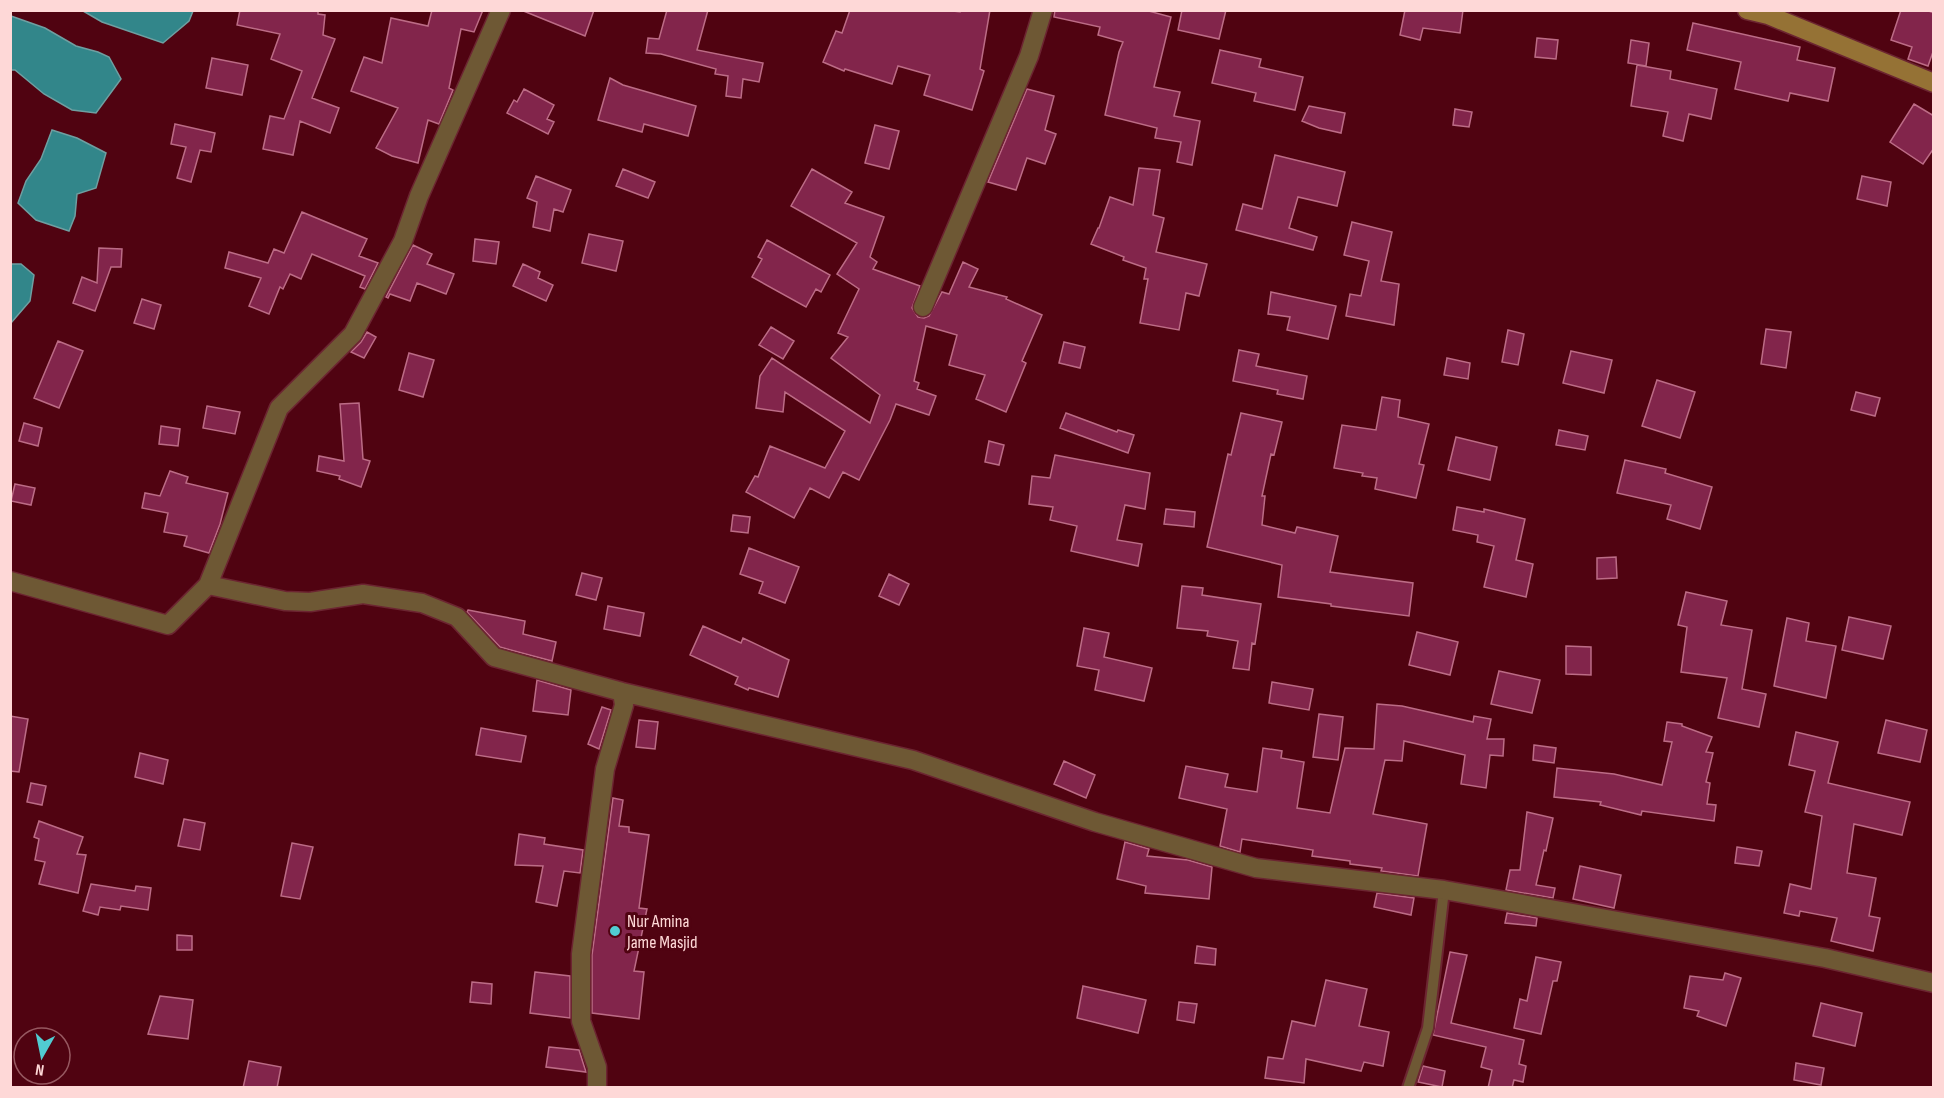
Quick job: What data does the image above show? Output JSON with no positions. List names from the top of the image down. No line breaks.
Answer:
{"places":["Nur Amina Jame Masjid"],"north":"bottom"}
